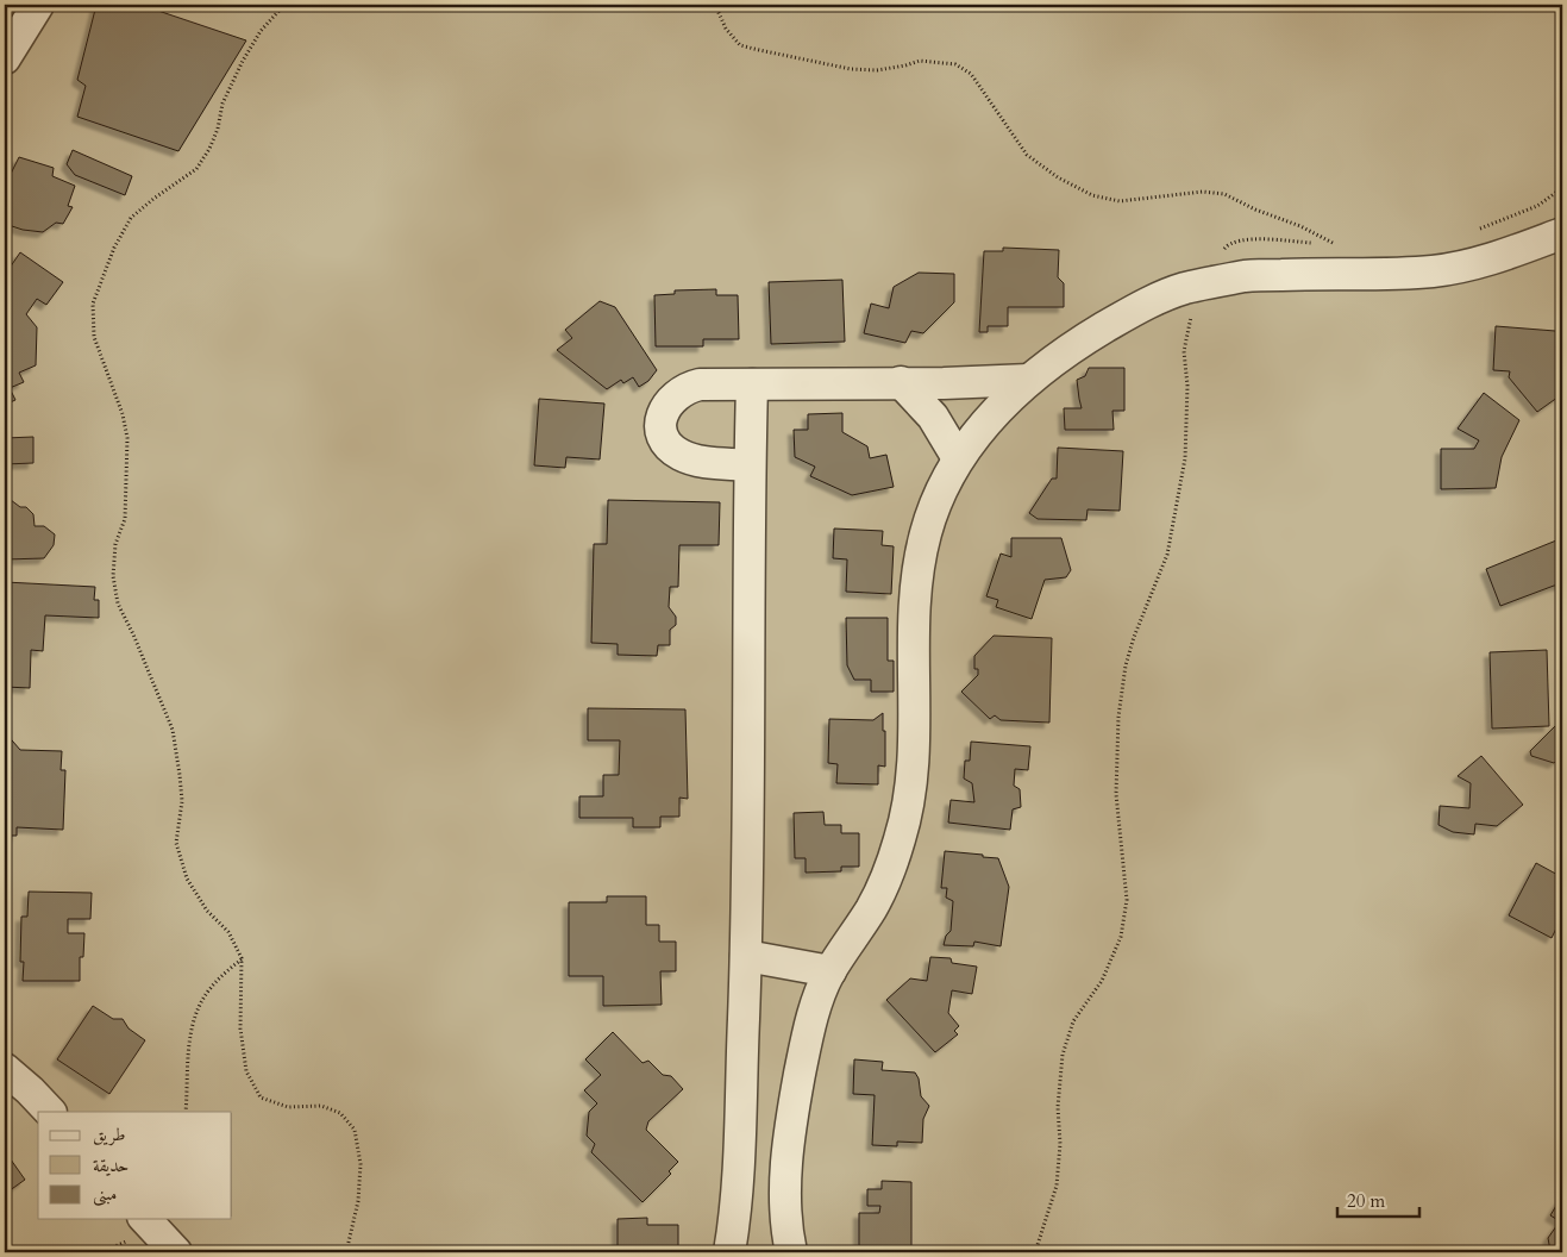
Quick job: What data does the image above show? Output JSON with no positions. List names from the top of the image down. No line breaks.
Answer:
{"legend":["طريق","حديقة","مبنى"],"scale_bar":"20 m"}
